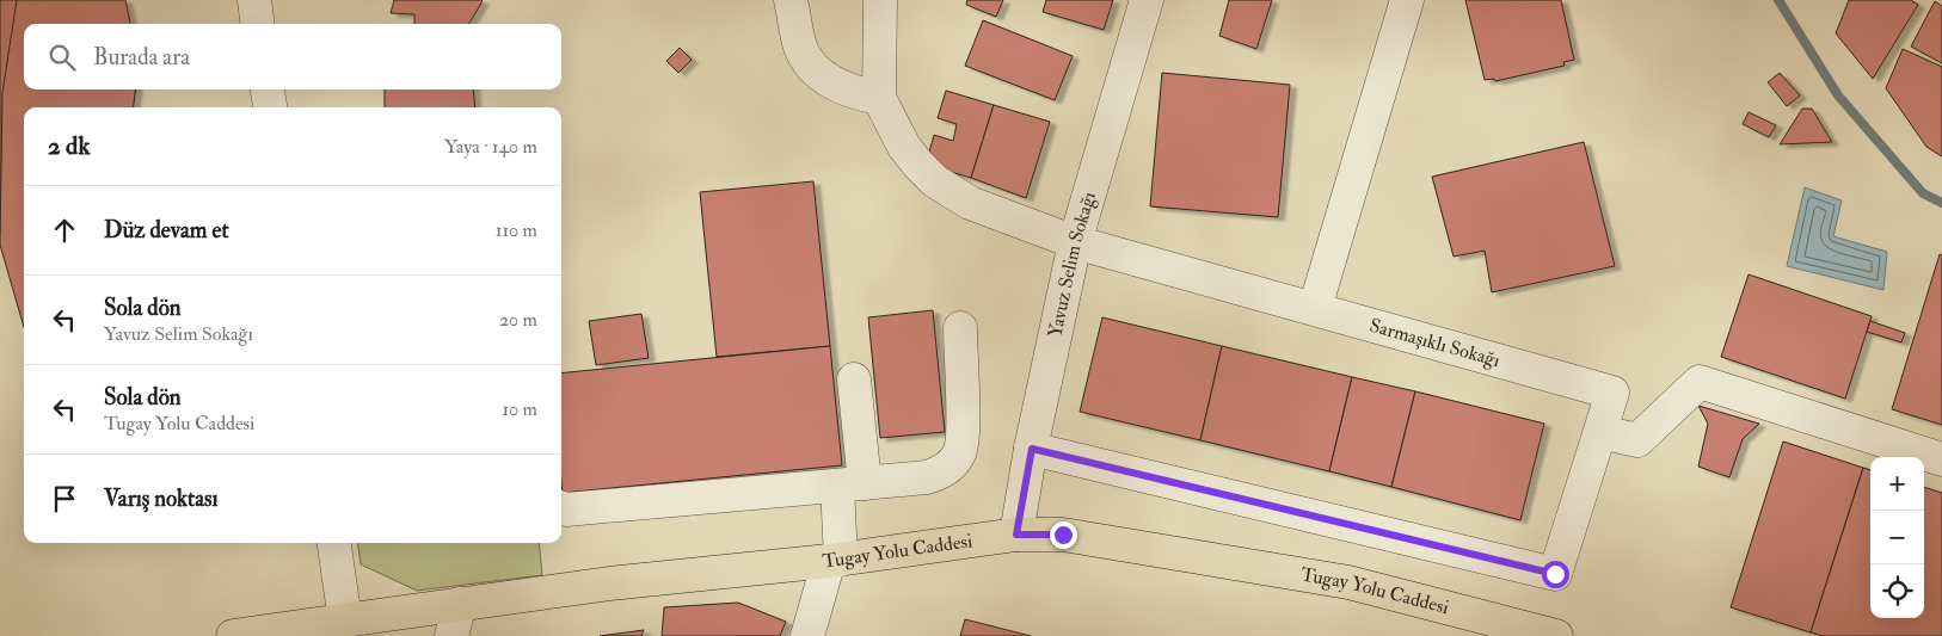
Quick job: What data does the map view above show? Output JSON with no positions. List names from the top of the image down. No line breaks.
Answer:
{"streets":{"main road":["Tugay Yolu Caddesi"],"street":["Yavuz Selim Sokağı","Sarmaşıklı Sokağı"]},"crossings":[["Yavuz Selim Sokağı","Sarmaşıklı Sokağı"],["Yavuz Selim Sokağı","Tugay Yolu Caddesi"]],"page":{"search":"Burada ara","heading":["2 dk","Yaya · 140 m"],"list":[["Düz devam et","110 m"],["Sola dön","Yavuz Selim Sokağı","20 m"],["Sola dön","Tugay Yolu Caddesi","10 m"],"Varış noktası"],"map_buttons":["+","−"]}}
